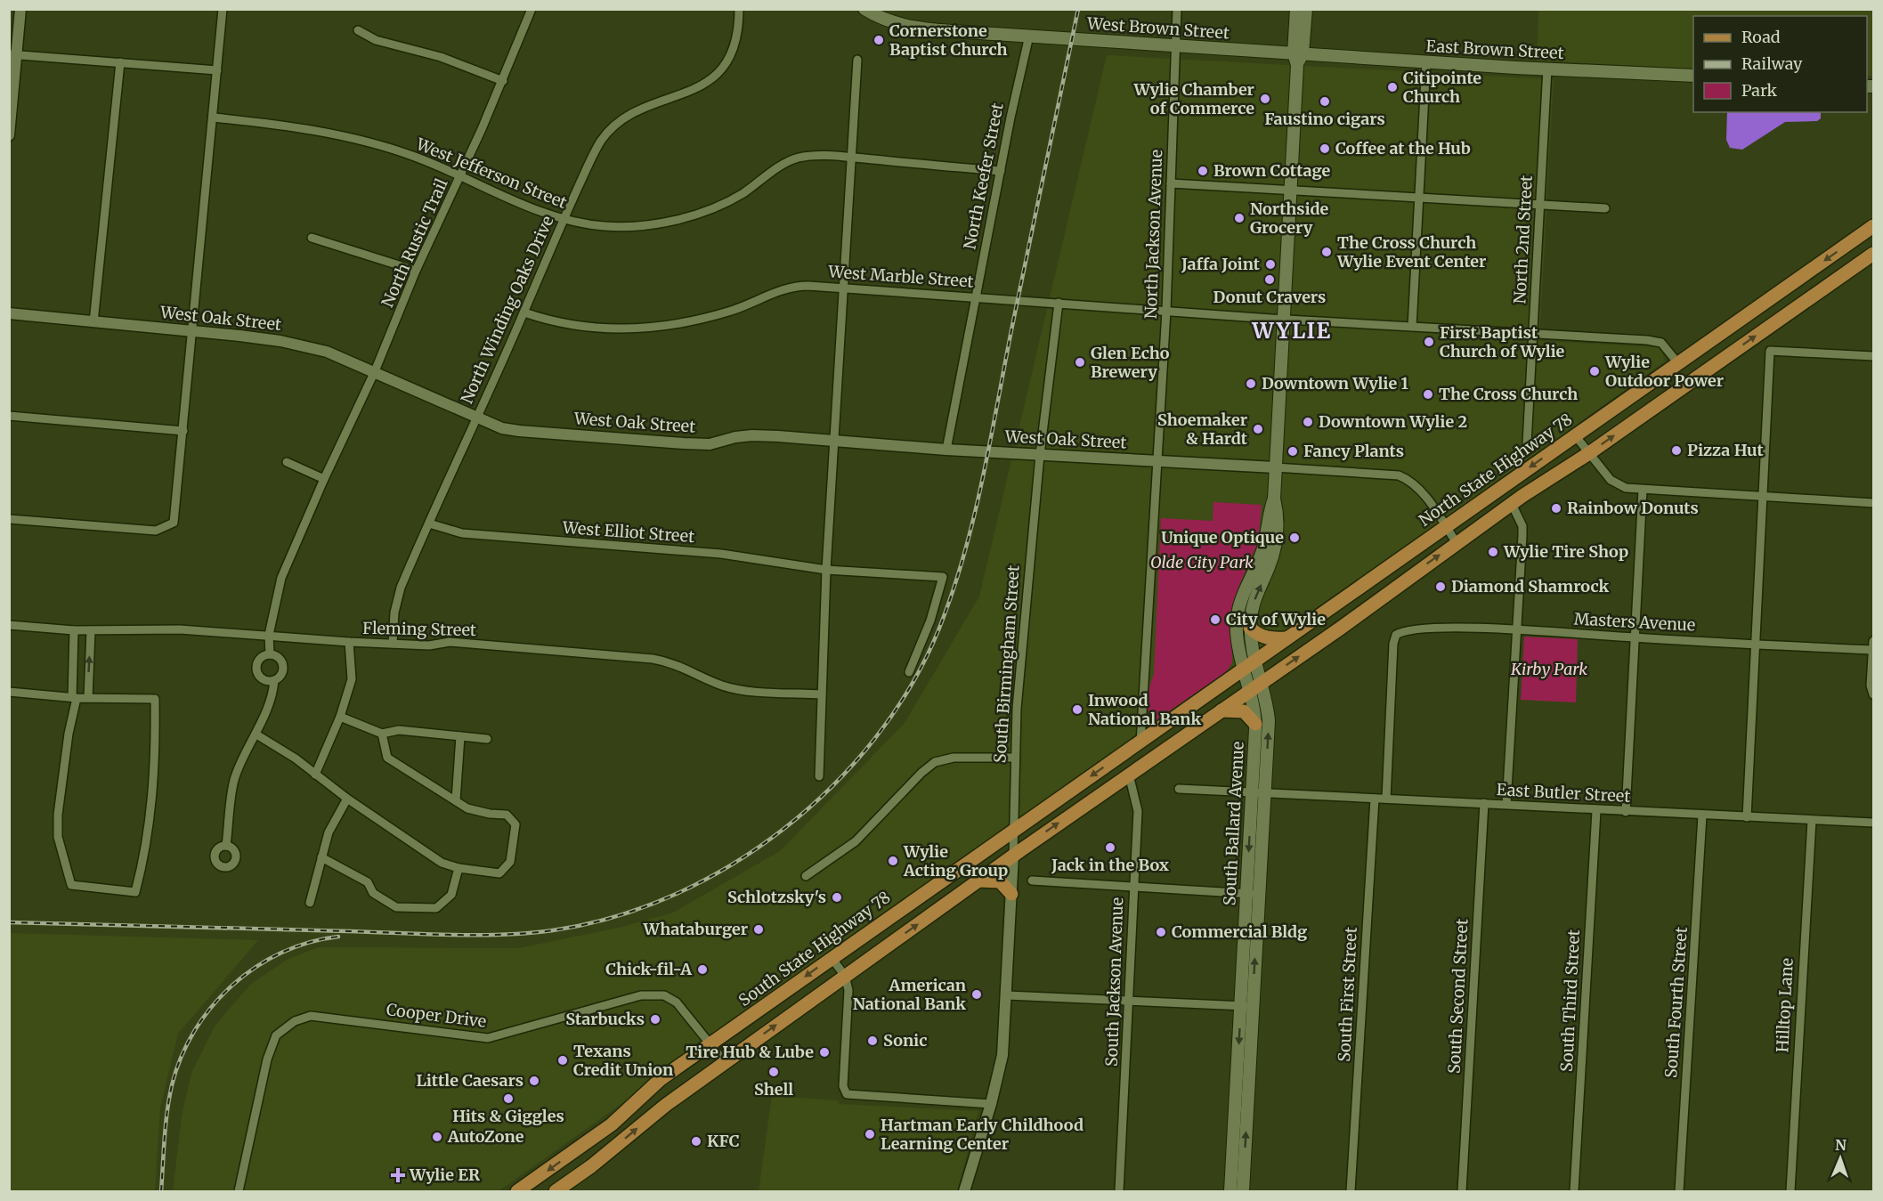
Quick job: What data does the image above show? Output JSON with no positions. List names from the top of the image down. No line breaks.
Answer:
{"streets":{"main road":["West Brown Street","East Brown Street","North State Highway 78","South Ballard Avenue","South State Highway 78"],"street":["West Jefferson Street","North Keefer Street","North Jackson Avenue","North 2nd Street","North Rustic Trail","West Marble Street","North Winding Oaks Drive","West Oak Street","West Elliot Street","Masters Avenue","Fleming Street","South Birmingham Street","East Butler Street","South Jackson Avenue","South First Street","South Second Street","South Third Street","South Fourth Street","Hilltop Lane","Cooper Drive"]},"crossings":[["West Brown Street","East Brown Street"],["West Brown Street","North Keefer Street"],["West Brown Street","North Jackson Avenue"],["West Brown Street","South Ballard Avenue"],["East Brown Street","North 2nd Street"],["East Brown Street","South Ballard Avenue"],["West Jefferson Street","North Keefer Street"],["West Jefferson Street","North Rustic Trail"],["West Jefferson Street","North Winding Oaks Drive"],["North Keefer Street","West Marble Street"],["North Keefer Street","West Oak Street"],["North Jackson Avenue","West Marble Street"],["North Jackson Avenue","West Oak Street"],["North 2nd Street","West Marble Street"],["North Rustic Trail","West Oak Street"],["North Rustic Trail","Fleming Street"],["West Marble Street","North Winding Oaks Drive"],["West Marble Street","North State Highway 78"],["West Marble Street","South Birmingham Street"],["West Marble Street","South Ballard Avenue"],["North Winding Oaks Drive","West Oak Street"],["North Winding Oaks Drive","West Elliot Street"],["North Winding Oaks Drive","Fleming Street"],["West Oak Street","South Birmingham Street"],["West Oak Street","South Ballard Avenue"],["North State Highway 78","South Ballard Avenue"],["North State Highway 78","South State Highway 78"],["Masters Avenue","East Butler Street"],["South Birmingham Street","South State Highway 78"],["East Butler Street","South Ballard Avenue"],["East Butler Street","South First Street"],["East Butler Street","South Second Street"],["East Butler Street","South Third Street"],["East Butler Street","South Fourth Street"],["East Butler Street","Hilltop Lane"],["South Ballard Avenue","South State Highway 78"],["South State Highway 78","Cooper Drive"]],"districts":["WYLIE"],"parks":["Olde City Park","Kirby Park"],"places":{"other":["Cornerstone Baptist Church","Citipointe Church","Wylie Chamber of Commerce","Faustino cigars","Coffee at the Hub","Brown Cottage","Northside Grocery","The Cross Church Wylie Event Center","Jaffa Joint","Donut Cravers","First Baptist Church of Wylie","Glen Echo Brewery","Wylie Outdoor Power","Downtown Wylie 1","The Cross Church","Downtown Wylie 2","Shoemaker & Hardt","Pizza Hut","Fancy Plants","Rainbow Donuts","Unique Optique","Wylie Tire Shop","Diamond Shamrock","City of Wylie","Inwood National Bank","Jack in the Box","Wylie Acting Group","Schlotzsky's","Whataburger","Commercial Bldg","Chick-fil-A","American National Bank","Starbucks","Sonic","Tire Hub & Lube","Texans Credit Union","Shell","Little Caesars","Hits & Giggles","Hartman Early Childhood Learning Center","AutoZone","KFC"],"health":["Wylie ER"]},"legend":["Road","Railway","Park"],"north":"top"}
